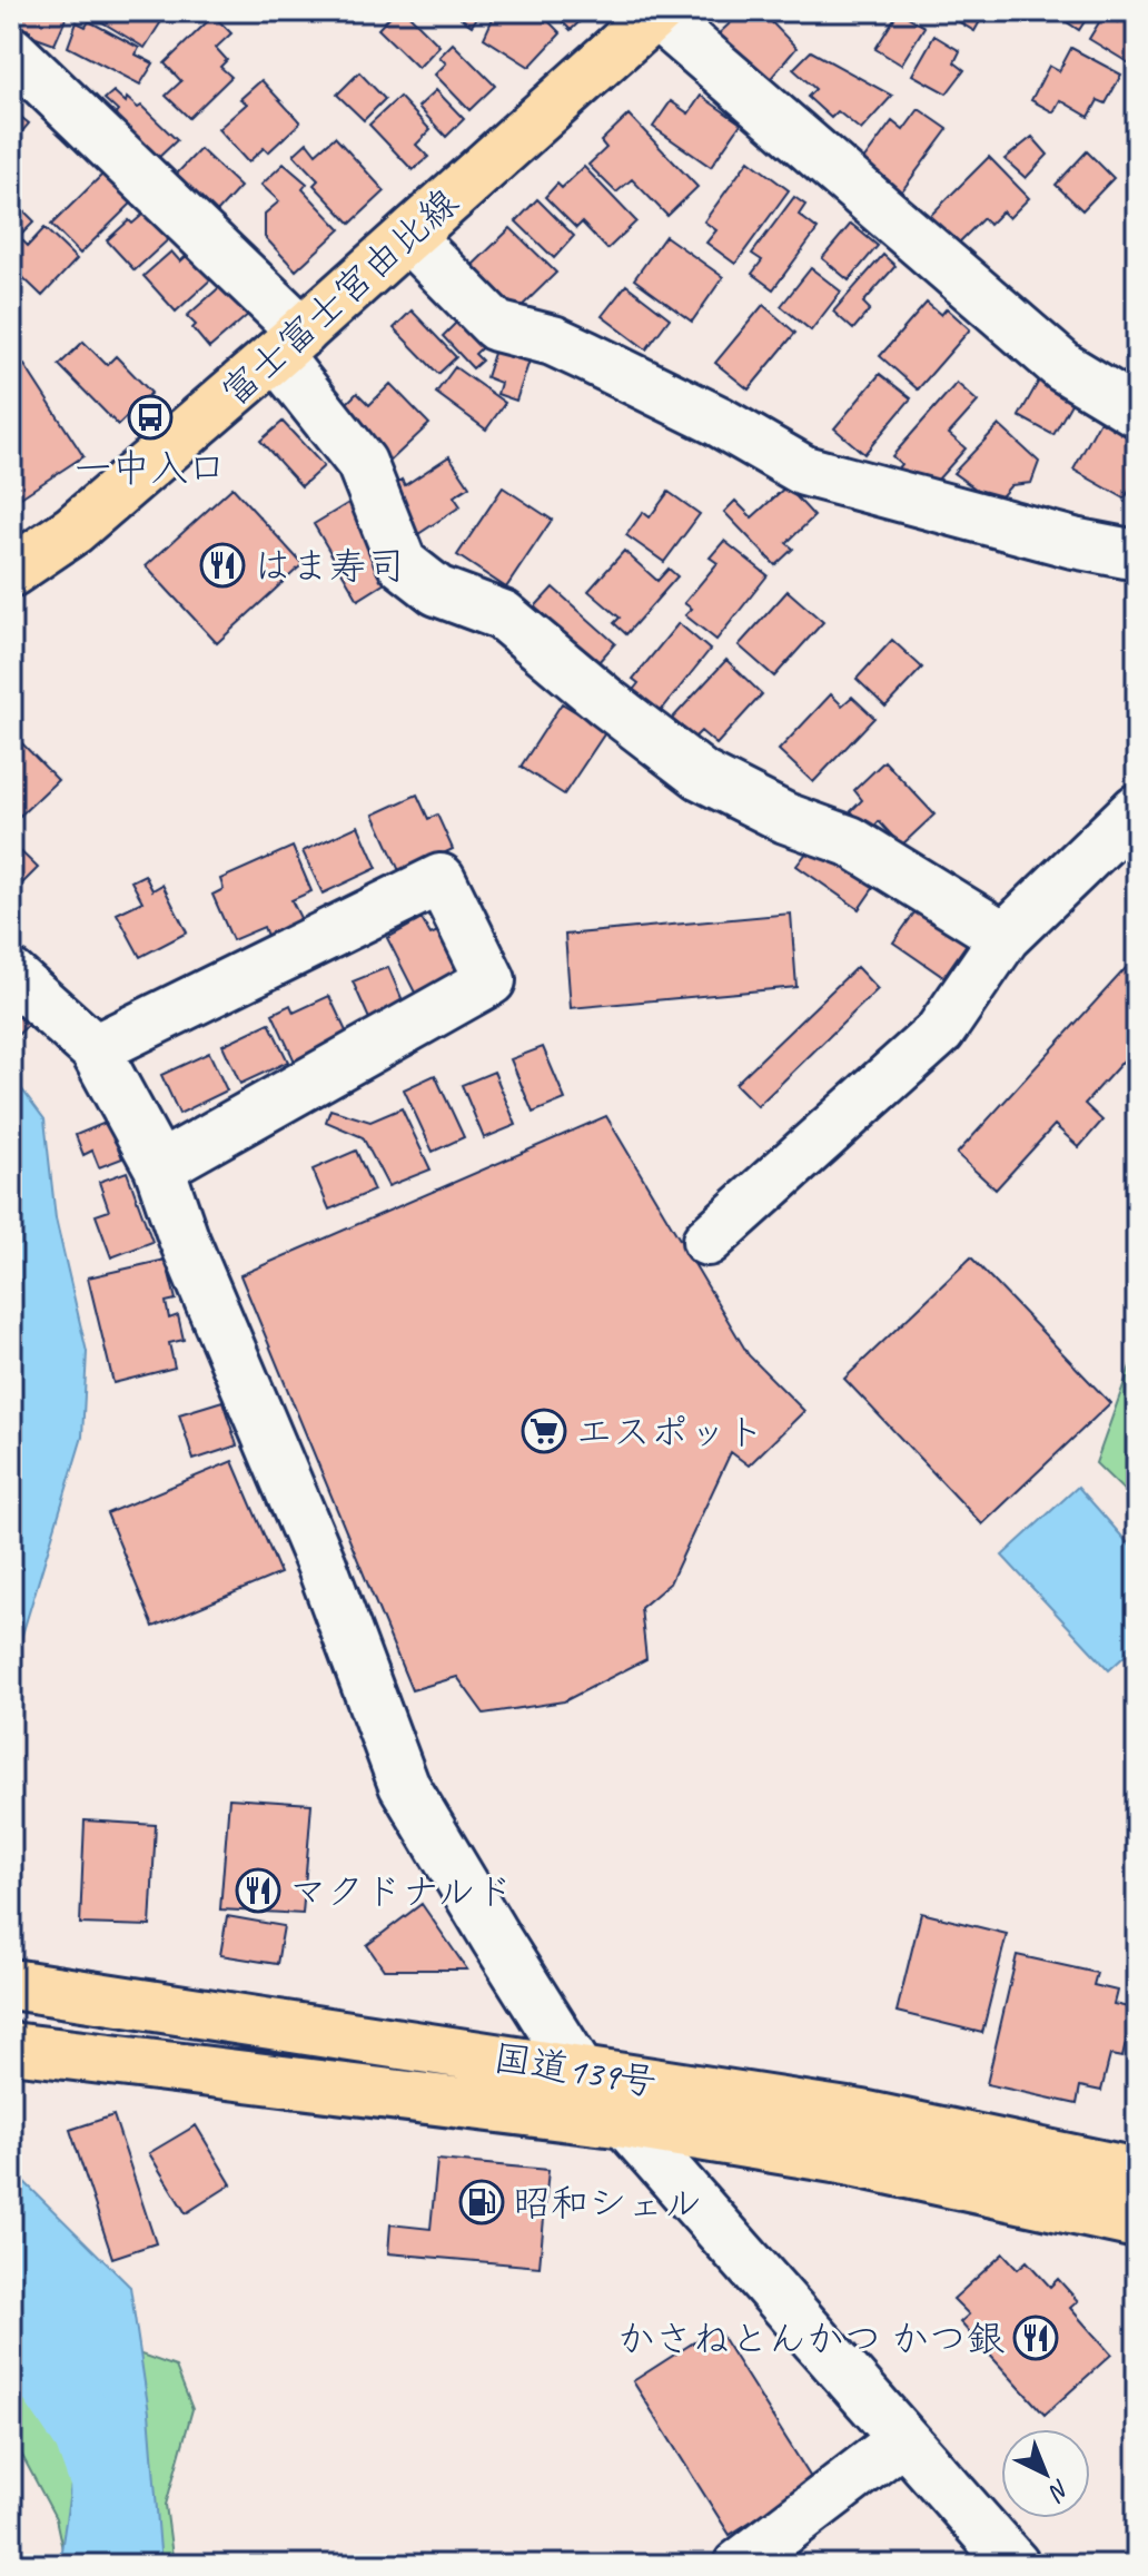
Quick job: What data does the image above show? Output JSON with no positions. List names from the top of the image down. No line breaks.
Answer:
{"streets":{"main road":["富士富士宮由比線","国道139号"]},"places":{"bus stop":["一中入口"],"restaurant":["はま寿司","マクドナルド","かさねとんかつ かつ銀"],"supermarket":["エスポット"],"fuel station":["昭和シェル"]},"north":"bottom right"}
